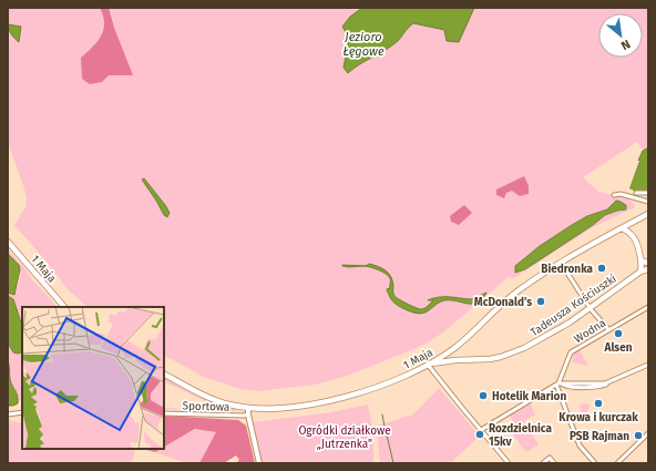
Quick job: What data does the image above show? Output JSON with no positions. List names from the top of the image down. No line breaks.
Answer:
{"streets":{"main road":["1 Maja","Tadeusza Kościuszki"],"street":["Wodna","Sportowa"]},"crossings":[["1 Maja","Tadeusza Kościuszki"]],"water":["Jezioro Łęgowe"],"parks":["Ogródki działkowe „Jutrzenka”"],"places":["Biedronka","McDonald's","Alsen","Hotelik Marion","Krowa i kurczak","Rozdzielnica 15kv","PSB Rajman"],"north":"bottom right"}
